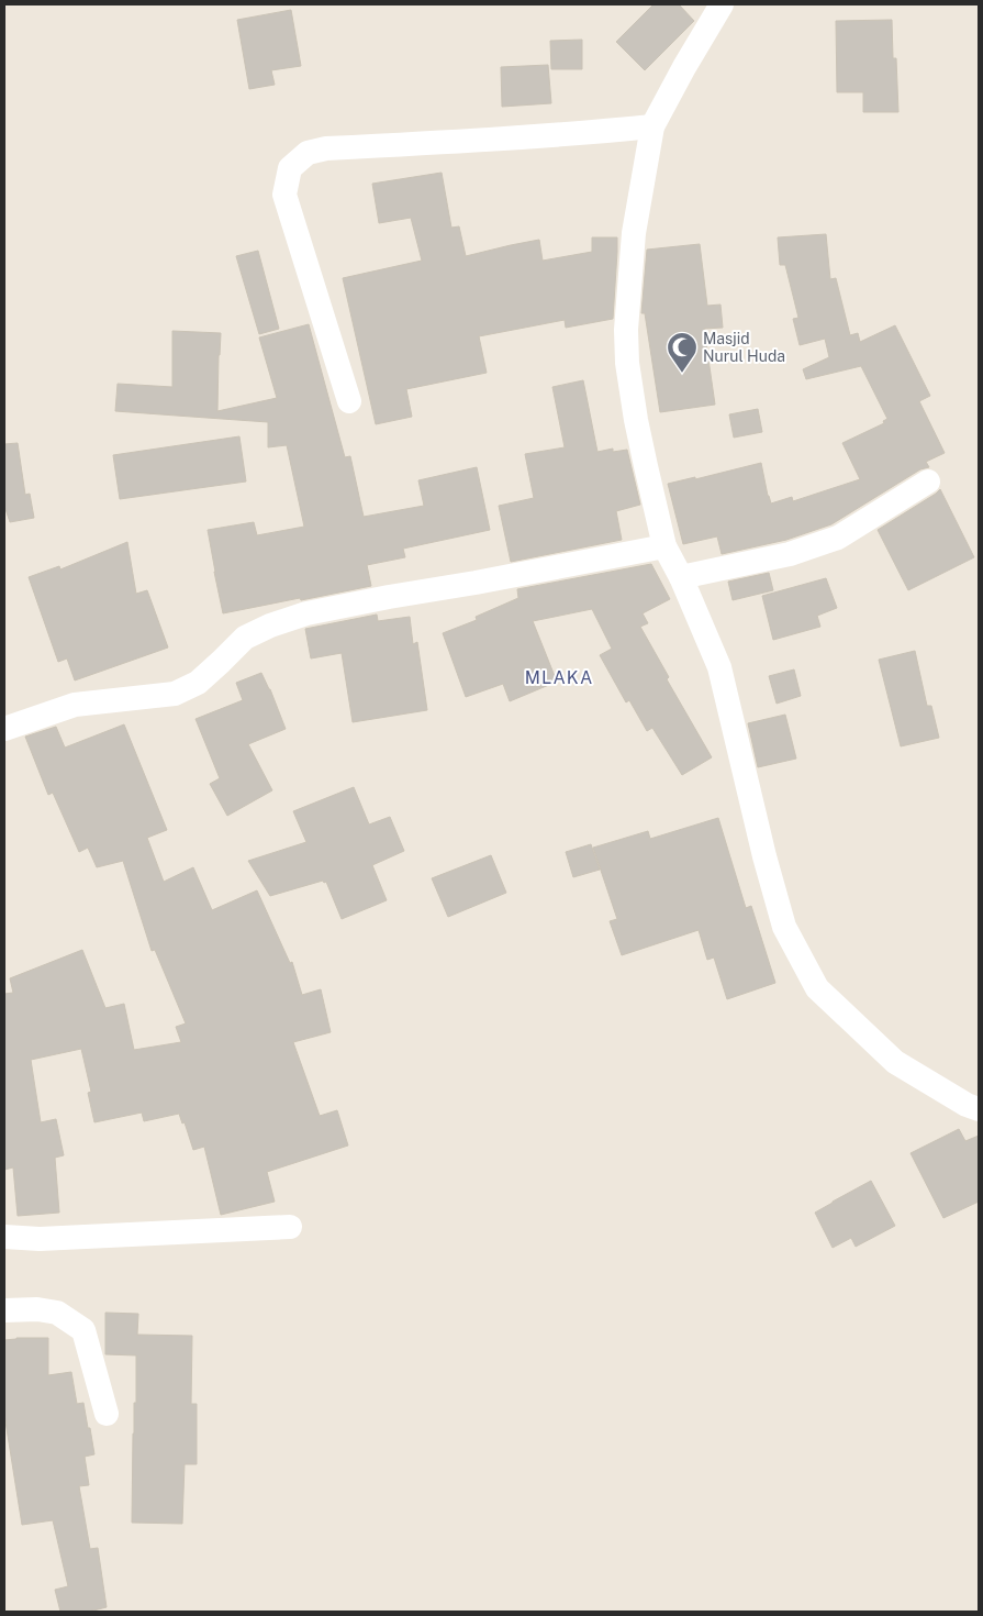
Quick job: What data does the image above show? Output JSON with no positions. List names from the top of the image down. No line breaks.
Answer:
{"districts":["MLAKA"],"places":{"mosque":["Masjid Nurul Huda"]}}
